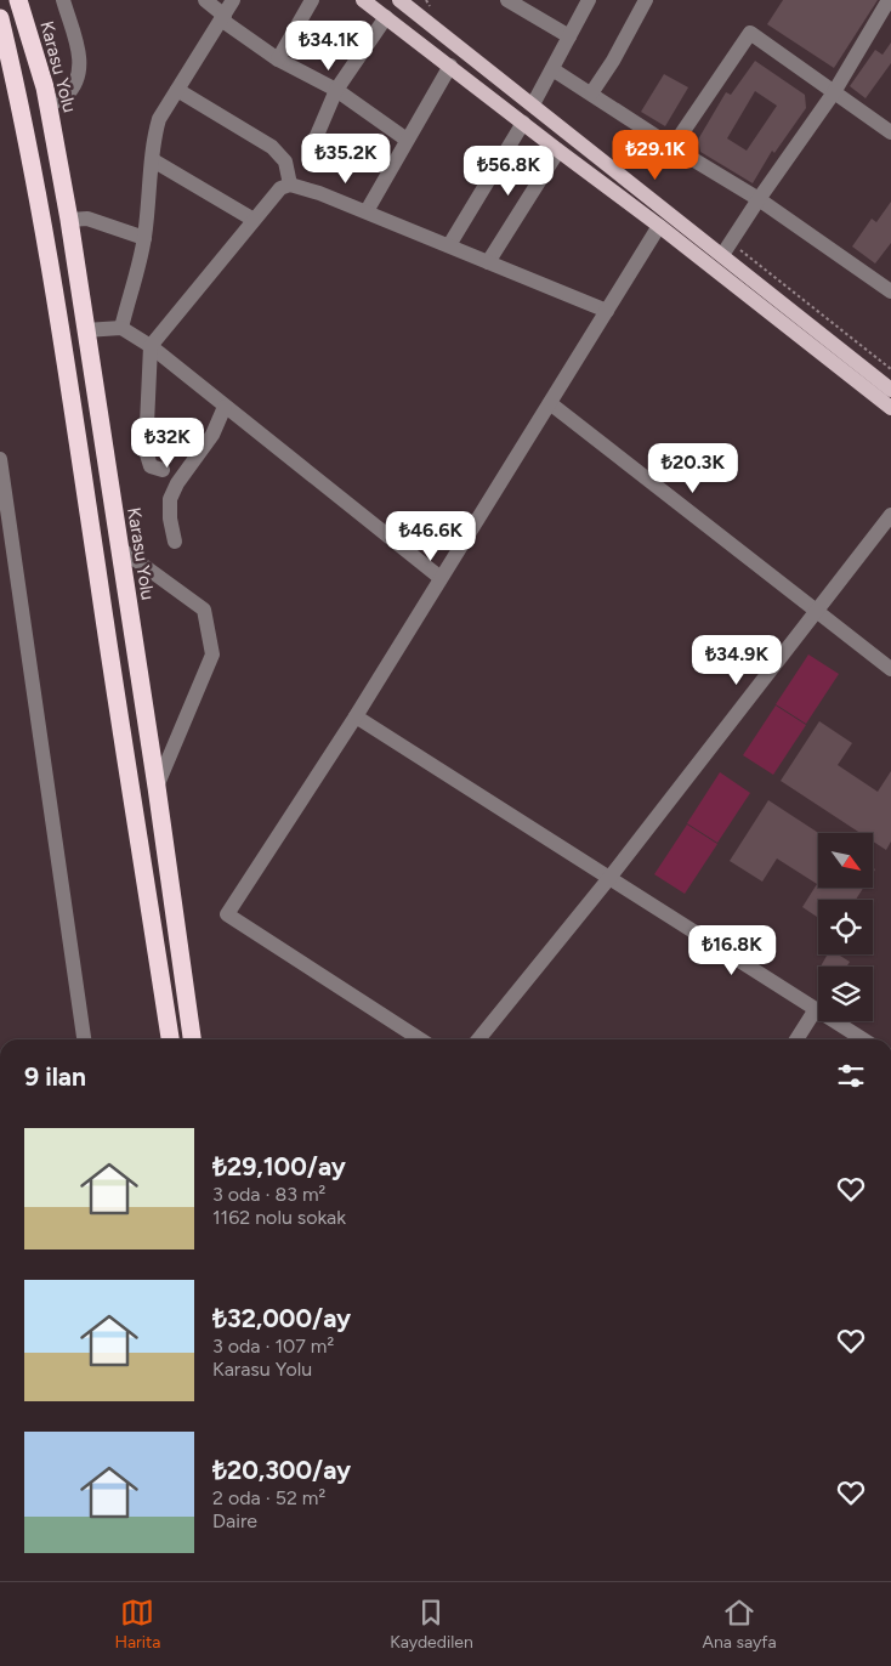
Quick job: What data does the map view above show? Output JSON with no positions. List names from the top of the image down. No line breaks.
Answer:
{"streets":{"highway":["Karasu Yolu"]},"north":"bottom right","page":{"price":["₺34.1K","₺29.1K","₺35.2K","₺56.8K","₺32K","₺20.3K","₺46.6K","₺34.9K","₺16.8K"],"heading":"9 ilan","list":[{"name":"₺29,100/ay","note":"3 oda · 83 m² · 1162 nolu sokak"},{"name":"₺32,000/ay","note":"3 oda · 107 m² · Karasu Yolu"},{"name":"₺20,300/ay","note":"2 oda · 52 m² · Daire"}],"tabs":["Harita","Kaydedilen","Ana sayfa"]}}
